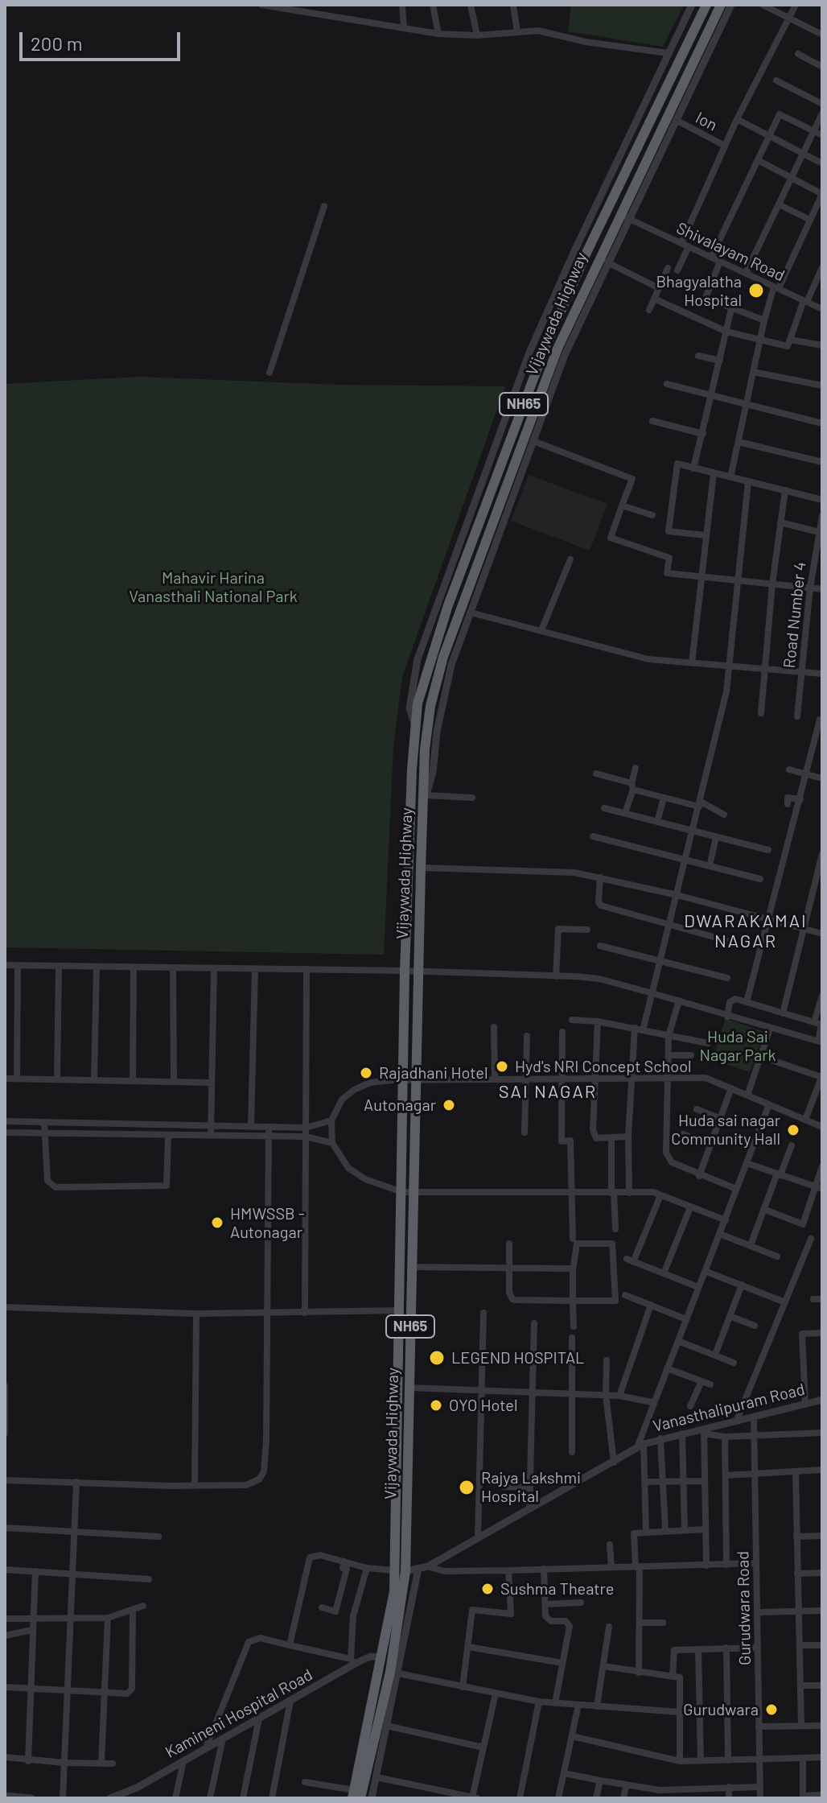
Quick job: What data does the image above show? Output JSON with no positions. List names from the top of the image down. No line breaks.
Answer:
{"streets":{"highway":["Vijaywada Highway","NH65"],"street":["Ion","Shivalayam Road","Road Number 4","Vanasthalipuram Road","Gurudwara Road","Kamineni Hospital Road"]},"crossings":[["Vijaywada Highway","Vanasthalipuram Road"],["Vijaywada Highway","Kamineni Hospital Road"],["Vanasthalipuram Road","Gurudwara Road"]],"districts":["DWARAKAMAI NAGAR","SAI NAGAR"],"parks":["Mahavir Harina Vanasthali National Park","Huda Sai Nagar Park"],"places":["Bhagyalatha Hospital","Hyd's NRI Concept School","Rajadhani Hotel","Autonagar","Huda sai nagar Community Hall","HMWSSB - Autonagar","LEGEND HOSPITAL","OYO Hotel","Rajya Lakshmi Hospital","Sushma Theatre","Gurudwara"],"scale_bar":"200 m"}
